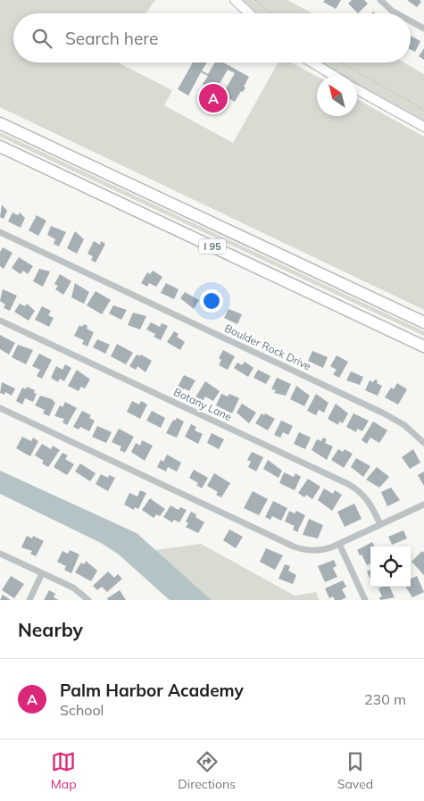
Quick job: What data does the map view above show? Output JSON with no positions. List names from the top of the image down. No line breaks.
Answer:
{"streets":{"highway":["I 95"],"street":["Boulder Rock Drive","Botany Lane"]},"north":"top left","page":{"search":"Search here","pins":"A","heading":"Nearby","list":[{"mark":"A","name":"Palm Harbor Academy","note":"School","value":"230 m"}],"nav":["Map","Directions","Saved"]}}
